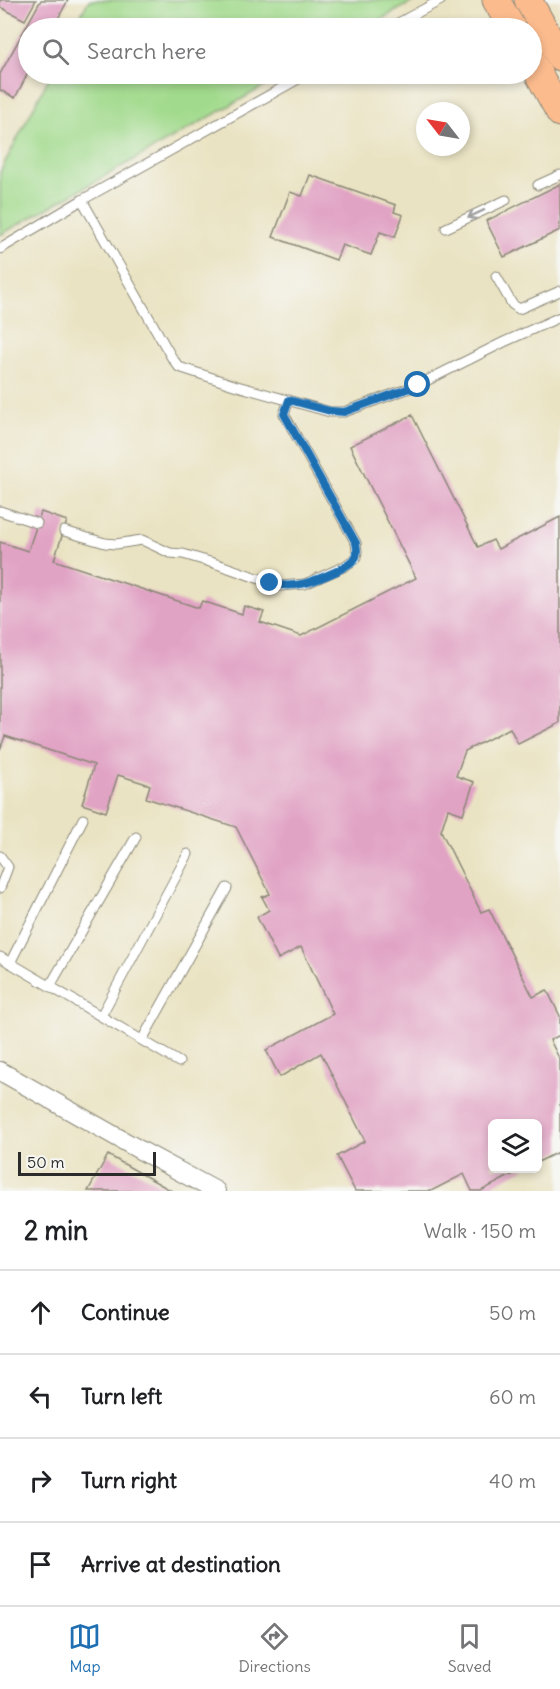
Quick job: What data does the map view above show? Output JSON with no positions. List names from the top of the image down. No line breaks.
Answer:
{"scale_bar":"50 m","north":"top left","page":{"search":"Search here","scale":"50 m","heading":["2 min","Walk · 150 m"],"list":[["Continue","50 m"],["Turn left","60 m"],["Turn right","40 m"],"Arrive at destination"],"nav":["Map","Directions","Saved"]}}
